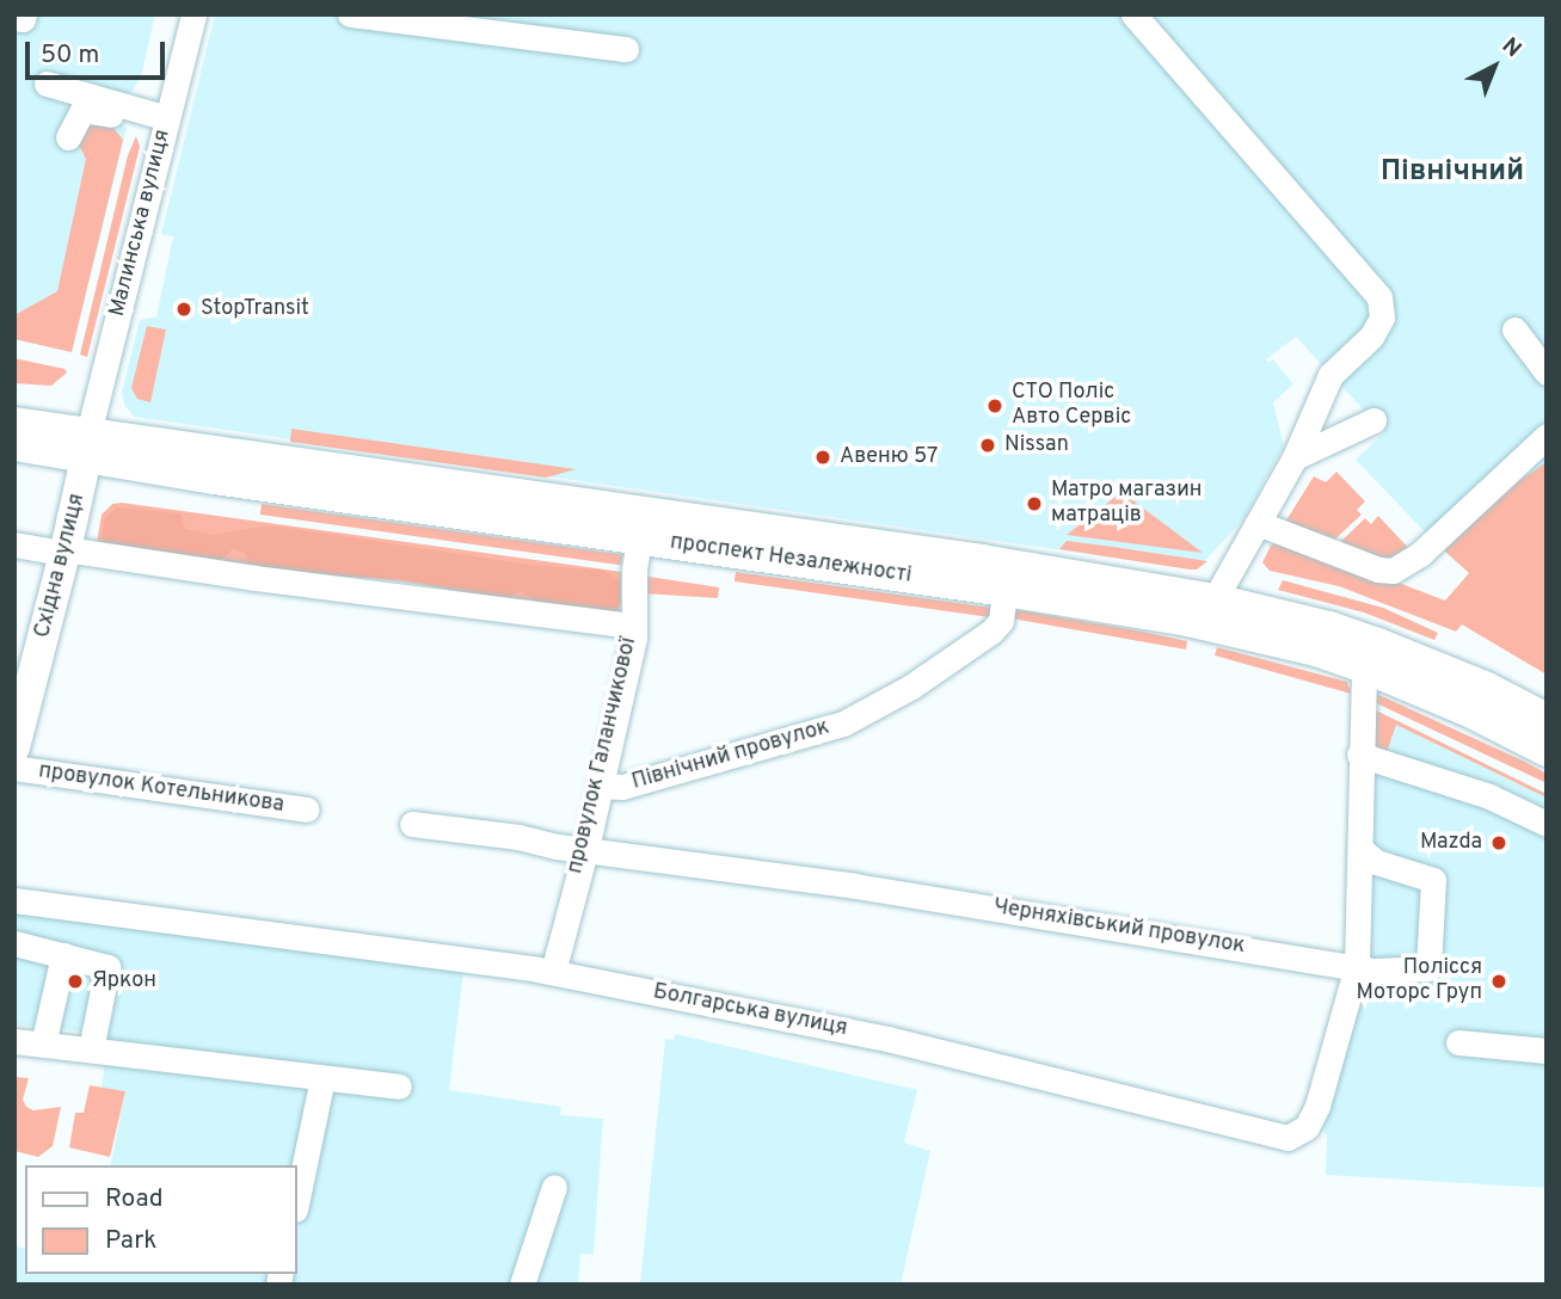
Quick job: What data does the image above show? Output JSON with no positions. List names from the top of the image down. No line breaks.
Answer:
{"streets":{"main road":["проспект Незалежності","Східна вулиця"],"street":["Малинська вулиця","провулок Галанчикової","Північний провулок","провулок Котельникова","Черняхівський провулок","Болгарська вулиця"]},"crossings":[["Малинська вулиця","проспект Незалежності"],["Малинська вулиця","Східна вулиця"],["проспект Незалежності","Східна вулиця"],["проспект Незалежності","провулок Галанчикової"],["проспект Незалежності","Північний провулок"],["провулок Галанчикової","Північний провулок"],["провулок Галанчикової","Черняхівський провулок"],["провулок Галанчикової","Болгарська вулиця"],["Черняхівський провулок","Болгарська вулиця"]],"districts":["Північний"],"places":["StopTransit","СТО Поліс Авто Сервіс","Nissan","Авеню 57","Матро магазин матраців","Mazda","Яркон","Полісся Моторс Груп"],"legend":["Road","Park"],"scale_bar":"50 m","north":"top right"}
